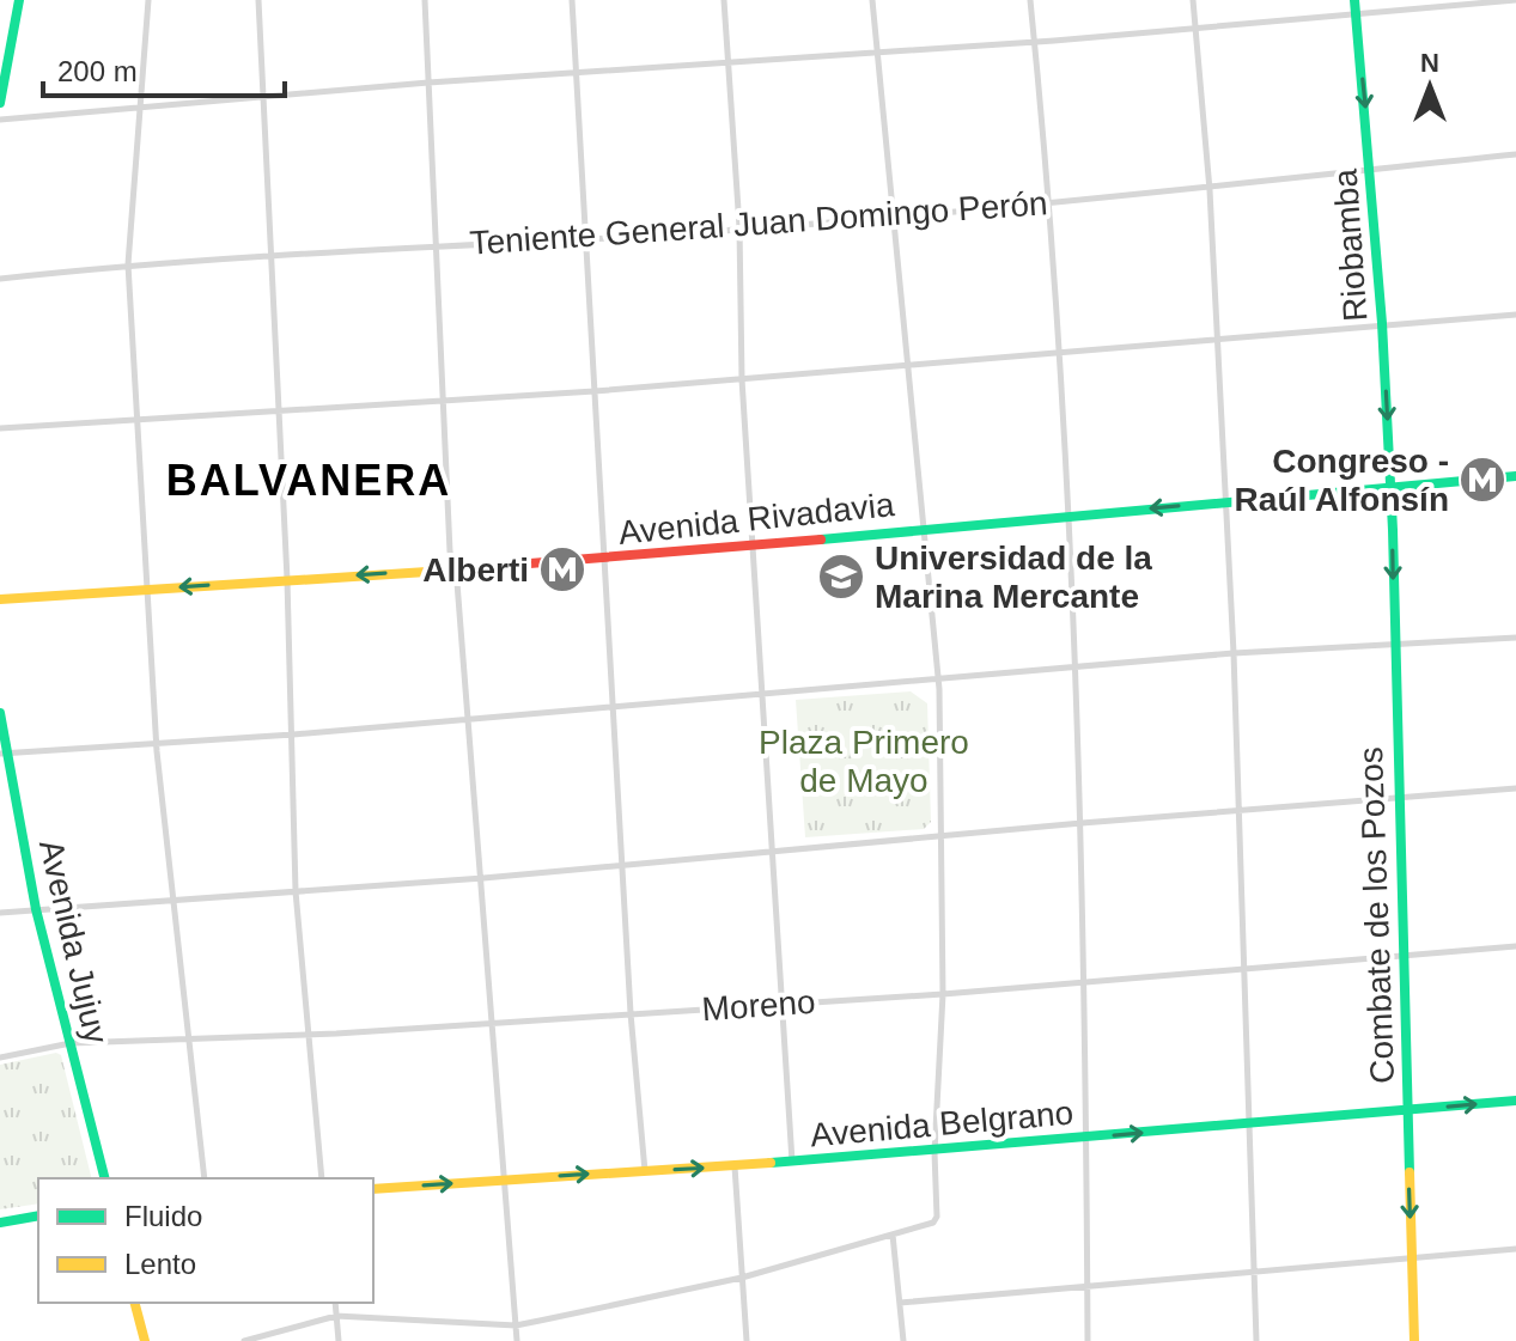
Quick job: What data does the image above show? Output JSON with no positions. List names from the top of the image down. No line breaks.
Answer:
{"streets":{"main road":["Riobamba","Avenida Rivadavia","Combate de los Pozos","Avenida Jujuy","Avenida Belgrano"],"street":["Teniente General Juan Domingo Perón","Moreno"]},"crossings":[["Teniente General Juan Domingo Perón","Riobamba"],["Riobamba","Avenida Rivadavia"],["Riobamba","Combate de los Pozos"],["Avenida Rivadavia","Combate de los Pozos"],["Combate de los Pozos","Moreno"],["Combate de los Pozos","Avenida Belgrano"],["Avenida Jujuy","Moreno"]],"one_way":["Riobamba","Combate de los Pozos","Avenida Belgrano"],"districts":["BALVANERA"],"parks":["Plaza Primero de Mayo"],"places":{"metro station":["Congreso - Raúl Alfonsín","Alberti"],"school or university":["Universidad de la Marina Mercante"]},"legend":["Fluido","Lento"],"scale_bar":"200 m","north":"top"}
